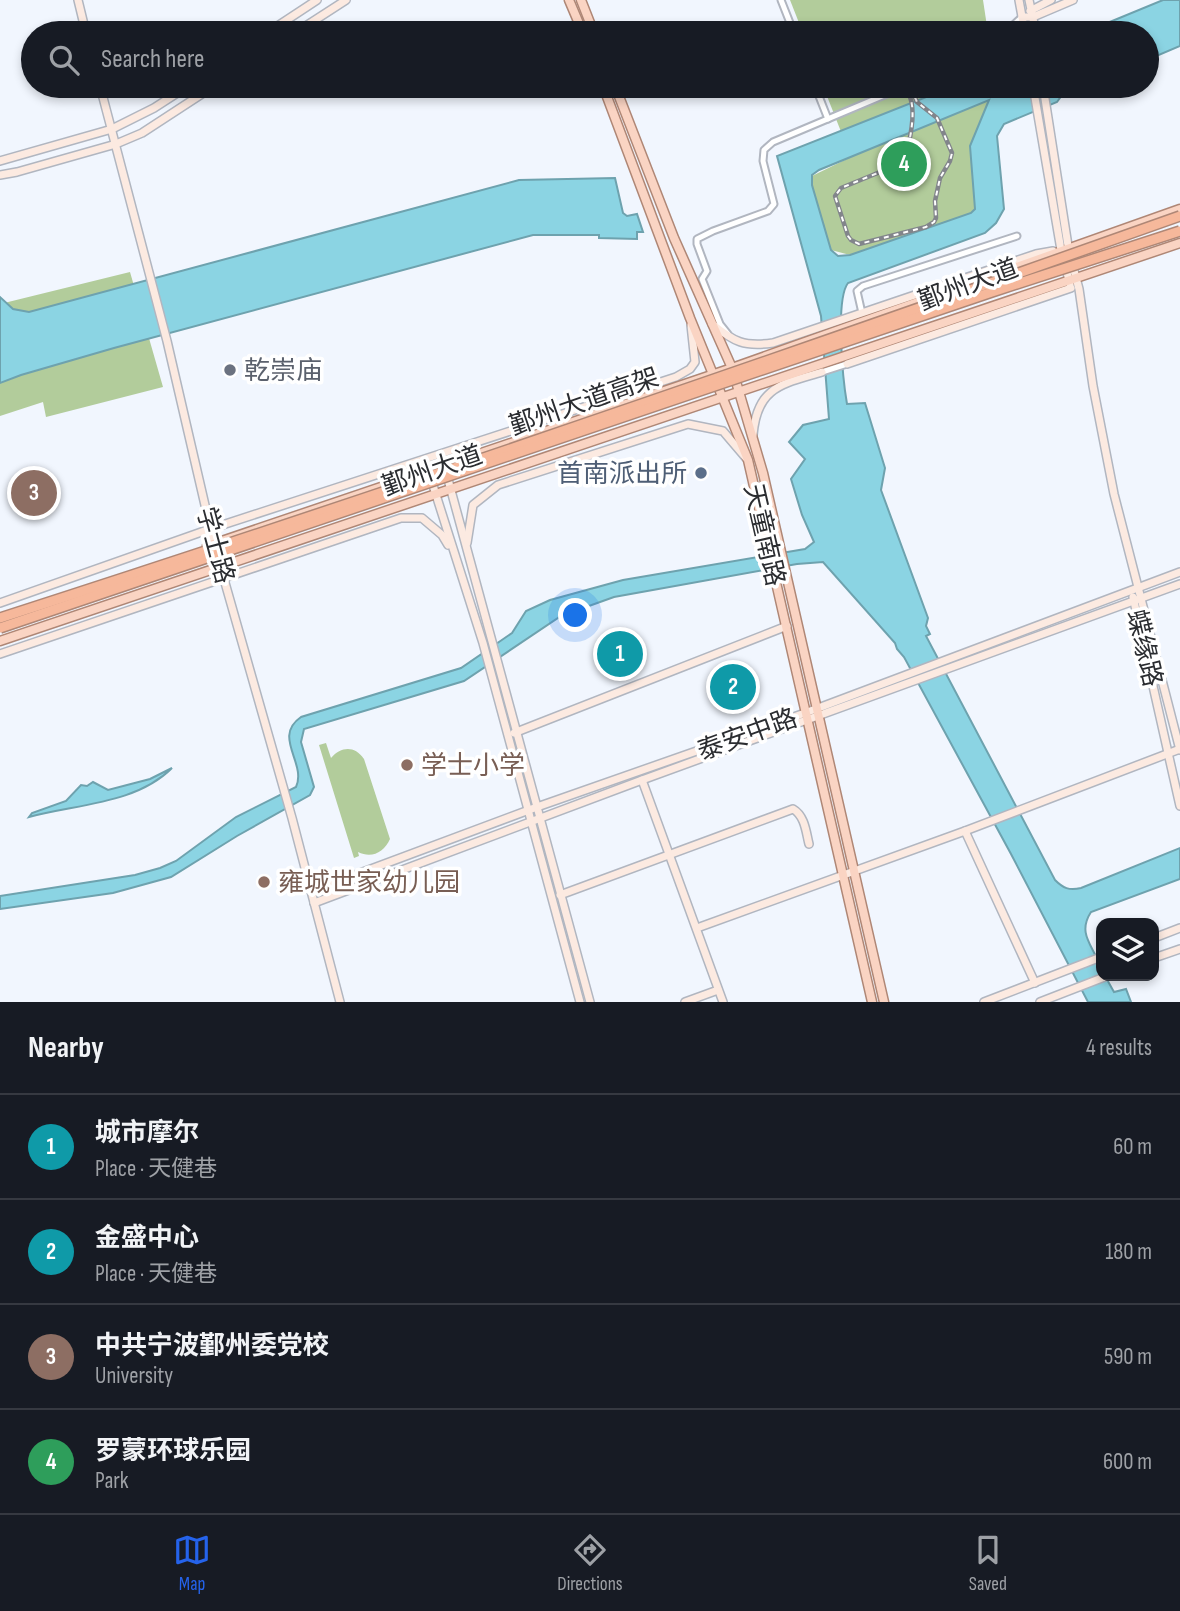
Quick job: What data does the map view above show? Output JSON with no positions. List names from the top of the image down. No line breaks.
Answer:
{"streets":{"highway":["鄞州大道高架"],"main road":["鄞州大道","天童南路"],"street":["学士路","蝶缘路","泰安中路"]},"crossings":[["鄞州大道","鄞州大道高架"],["鄞州大道","天童南路"],["鄞州大道","学士路"],["鄞州大道","蝶缘路"],["天童南路","泰安中路"],["学士路","泰安中路"],["蝶缘路","泰安中路"]],"places":["乾崇庙","首南派出所","学士小学","雍城世家幼儿园"],"page":{"search":"Search here","pins":["4","3","1","2"],"heading":["Nearby","4 results"],"list":[{"mark":"1","name":"城市摩尔","note":"Place · 天健巷","value":"60 m"},{"mark":"2","name":"金盛中心","note":"Place · 天健巷","value":"180 m"},{"mark":"3","name":"中共宁波鄞州委党校","note":"University","value":"590 m"},{"mark":"4","name":"罗蒙环球乐园","note":"Park","value":"600 m"}],"nav":["Map","Directions","Saved"]}}
